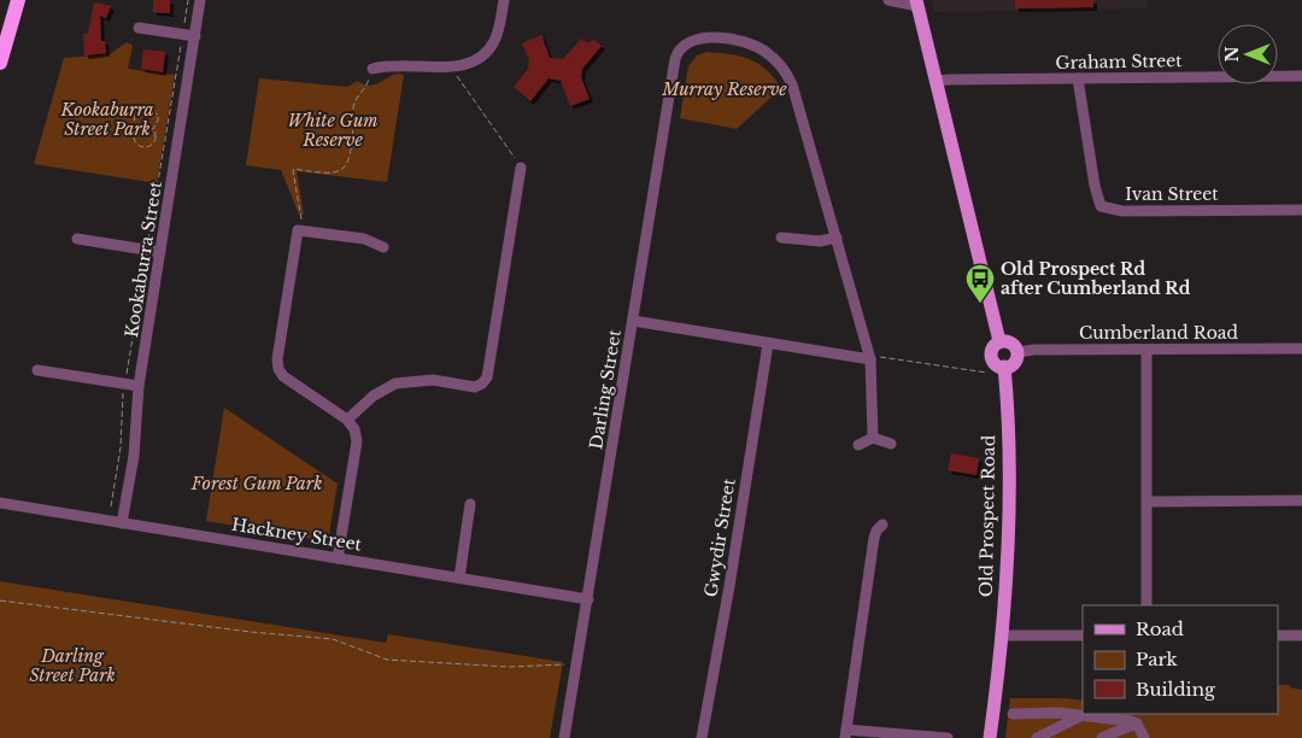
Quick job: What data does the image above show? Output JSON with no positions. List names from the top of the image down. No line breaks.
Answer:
{"streets":{"main road":["Old Prospect Road"],"street":["Graham Street","Ivan Street","Kookaburra Street","Cumberland Road","Darling Street","Hackney Street","Gwydir Street"]},"crossings":[["Graham Street","Ivan Street"],["Kookaburra Street","Hackney Street"],["Cumberland Road","Old Prospect Road"],["Darling Street","Hackney Street"]],"parks":["Murray Reserve","Kookaburra Street Park","White Gum Reserve","Forest Gum Park","Darling Street Park"],"places":{"bus stop":["Old Prospect Rd after Cumberland Rd"]},"legend":["Road","Park","Building"],"north":"left"}
